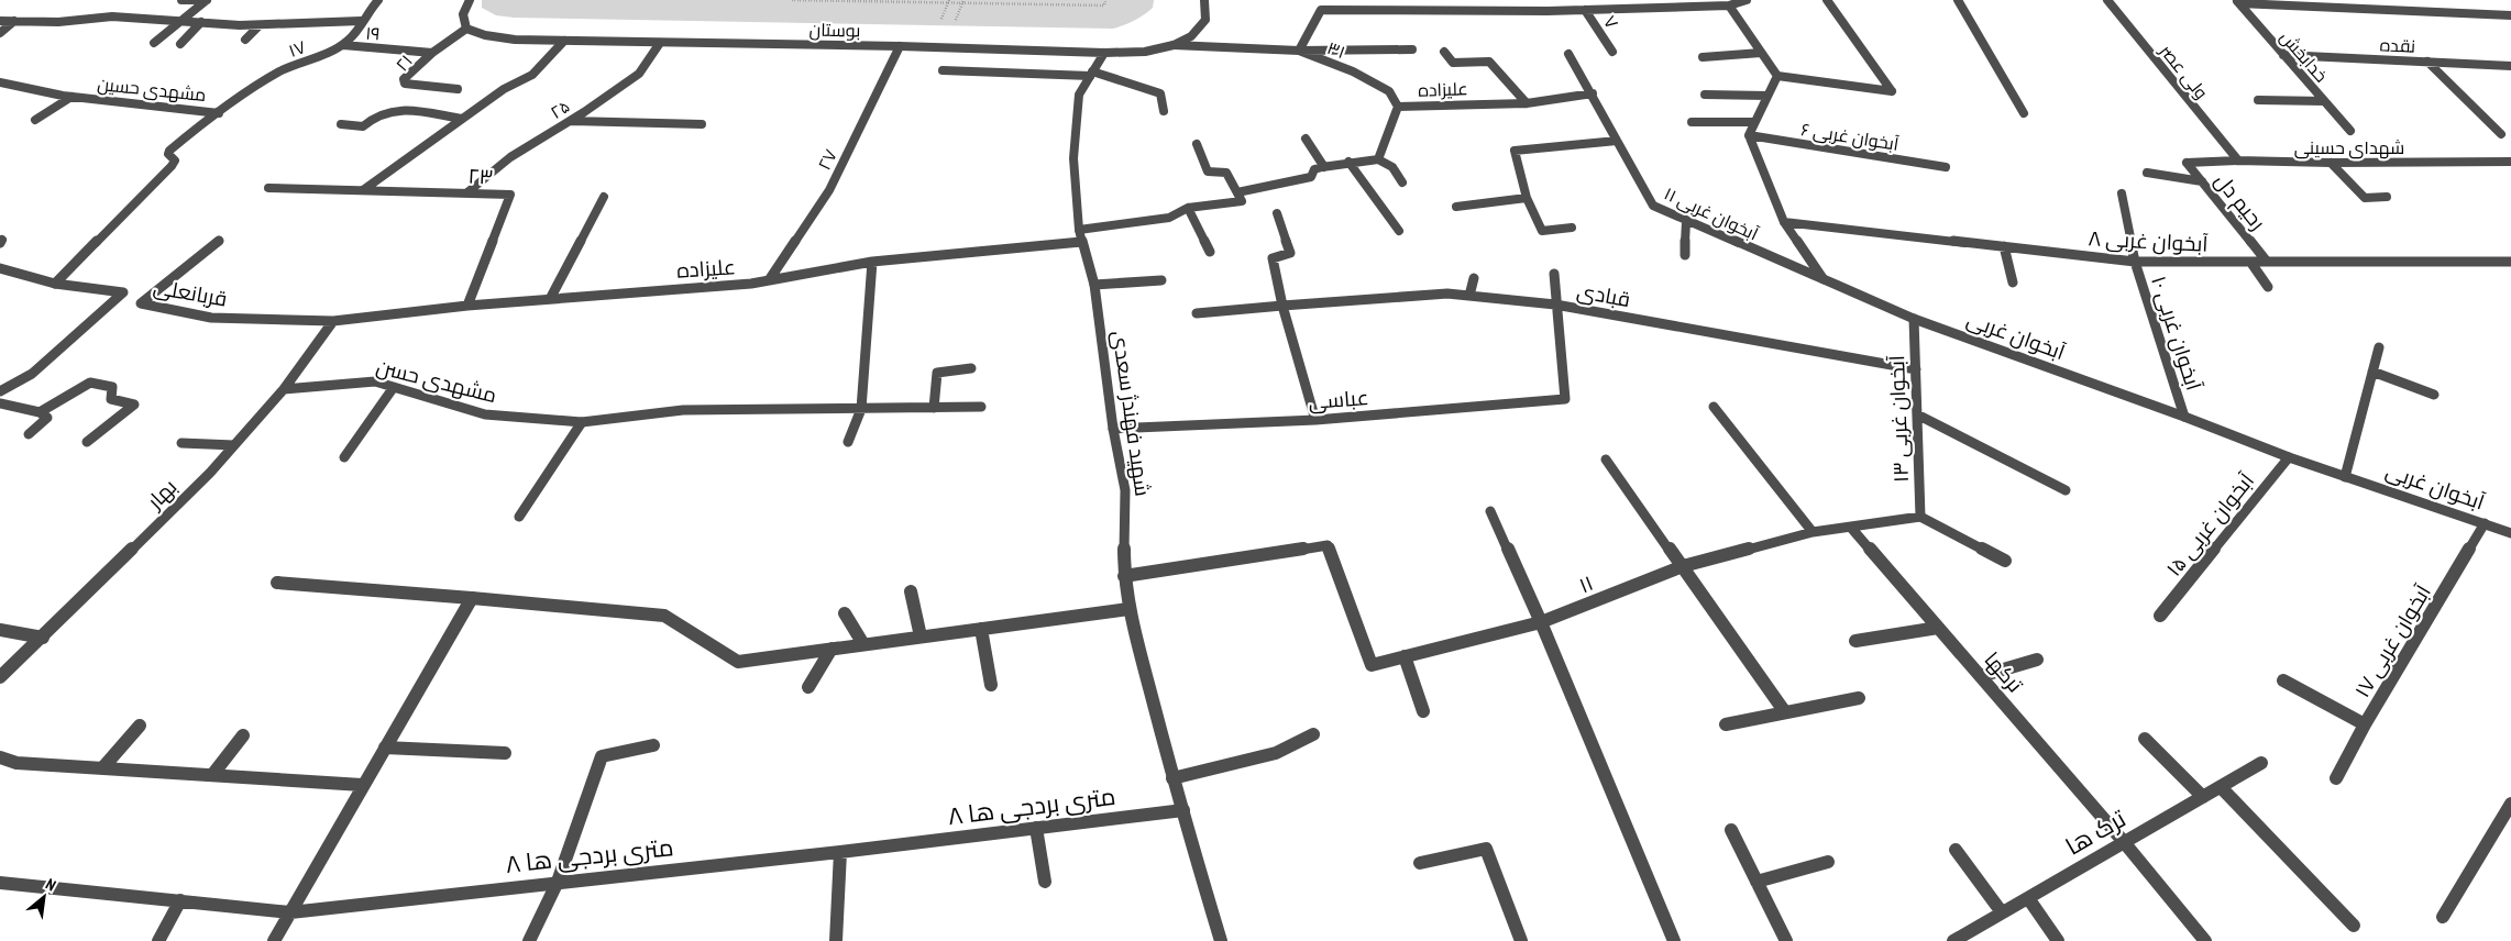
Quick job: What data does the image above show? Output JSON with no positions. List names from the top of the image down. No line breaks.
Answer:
{"streets":{"street":["۷","بوستان","۱۹","نقده","۱۷","۳۱","خدابخش","۲۱","ولی عصر","مشهدی حسین","علیزاده","۲۵","آبخوان غربی ۶","شهدای حسینی","۲۷","۲۳","رحیم دل","آبخوان غربی ۱۱","آبخوان غربی ۸","قربانعلی","قبادی","آبخوان غربی ۱۰","آبخوان غربی","مشهدی حسن","عباسی","شهید فهندژ سعدی","آبخوان غربی ۱۳","بهار","آبخوان غربی ۱۵","۱۱","آبخوان غربی ۱۷","ترکها","۸ متری بردجی ها","ترک ها"]},"crossings":[["بوستان","۲۱"],["بوستان","۲۵"],["بوستان","۲۷"],["بوستان","شهید فهندژ سعدی"],["۱۹","۱۷"],["۱۹","۲۱"],["نقده","خدابخش"],["۱۷","مشهدی حسین"],["۳۱","علیزاده"],["ولی عصر","شهدای حسینی"],["علیزاده","۲۷"],["علیزاده","۲۳"],["علیزاده","آبخوان غربی ۱۱"],["علیزاده","قربانعلی"],["علیزاده","شهید فهندژ سعدی"],["علیزاده","بهار"],["۲۵","۲۳"],["شهدای حسینی","رحیم دل"],["رحیم دل","آبخوان غربی ۸"],["آبخوان غربی ۱۱","آبخوان غربی"],["آبخوان غربی ۸","آبخوان غربی ۱۰"],["قربانعلی","بهار"],["قبادی","عباسی"],["قبادی","آبخوان غربی ۱۳"],["آبخوان غربی ۱۰","آبخوان غربی"],["آبخوان غربی","آبخوان غربی ۱۳"],["آبخوان غربی","آبخوان غربی ۱۵"],["آبخوان غربی","آبخوان غربی ۱۷"],["مشهدی حسن","بهار"],["عباسی","شهید فهندژ سعدی"],["شهید فهندژ سعدی","۱۱"],["شهید فهندژ سعدی","۸ متری بردجی ها"],["آبخوان غربی ۱۳","۱۱"],["۱۱","ترکها"],["ترکها","ترک ها"]],"north":"top right"}
